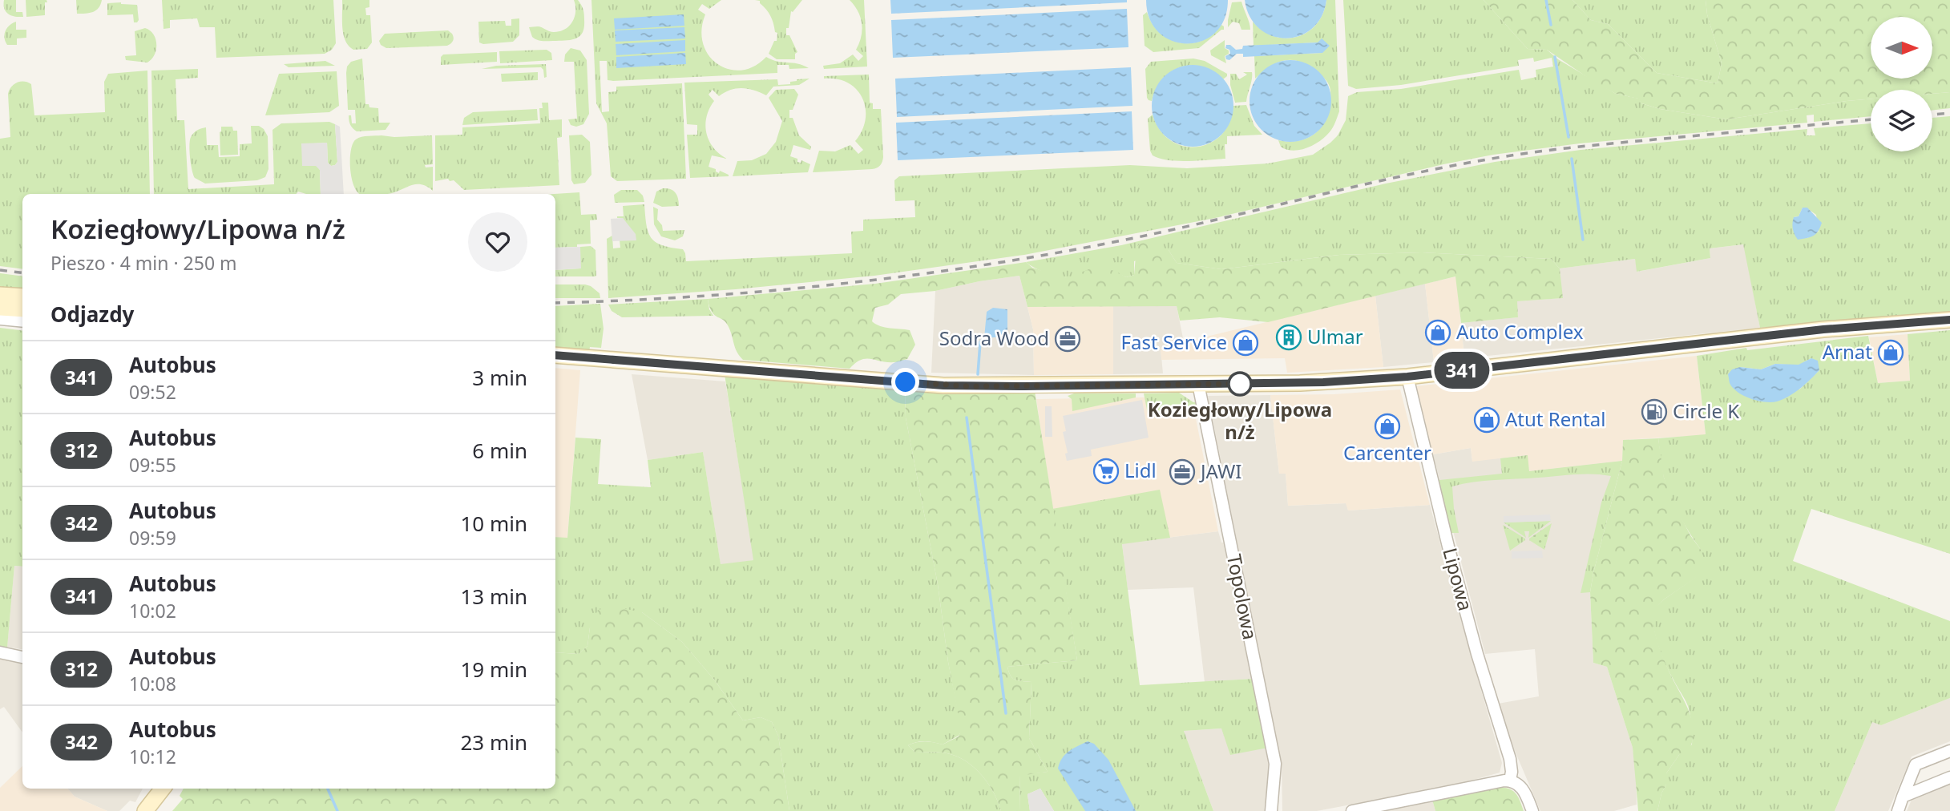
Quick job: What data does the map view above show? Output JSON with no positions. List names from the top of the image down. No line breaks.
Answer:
{"streets":{"street":["Lipowa","Topolowa"]},"places":{"shop":["Auto Complex","Fast Service","Arnat","Atut Rental","Carcenter"],"building":["Ulmar"],"office":["Sodra Wood","JAWI"],"other":["Koziegłowy/Lipowa n/ż"],"fuel station":["Circle K"],"supermarket":["Lidl"]},"lines":["bus line 341"],"north":"right","page":{"on_map":"341","heading":[["Koziegłowy/Lipowa n/ż","Pieszo · 4 min · 250 m"],"Odjazdy"],"list":[{"mark":"341","name":"Autobus","note":"09:52","value":"3 min"},{"mark":"312","name":"Autobus","note":"09:55","value":"6 min"},{"mark":"342","name":"Autobus","note":"09:59","value":"10 min"},{"mark":"341","name":"Autobus","note":"10:02","value":"13 min"},{"mark":"312","name":"Autobus","note":"10:08","value":"19 min"},{"mark":"342","name":"Autobus","note":"10:12","value":"23 min"}]}}
